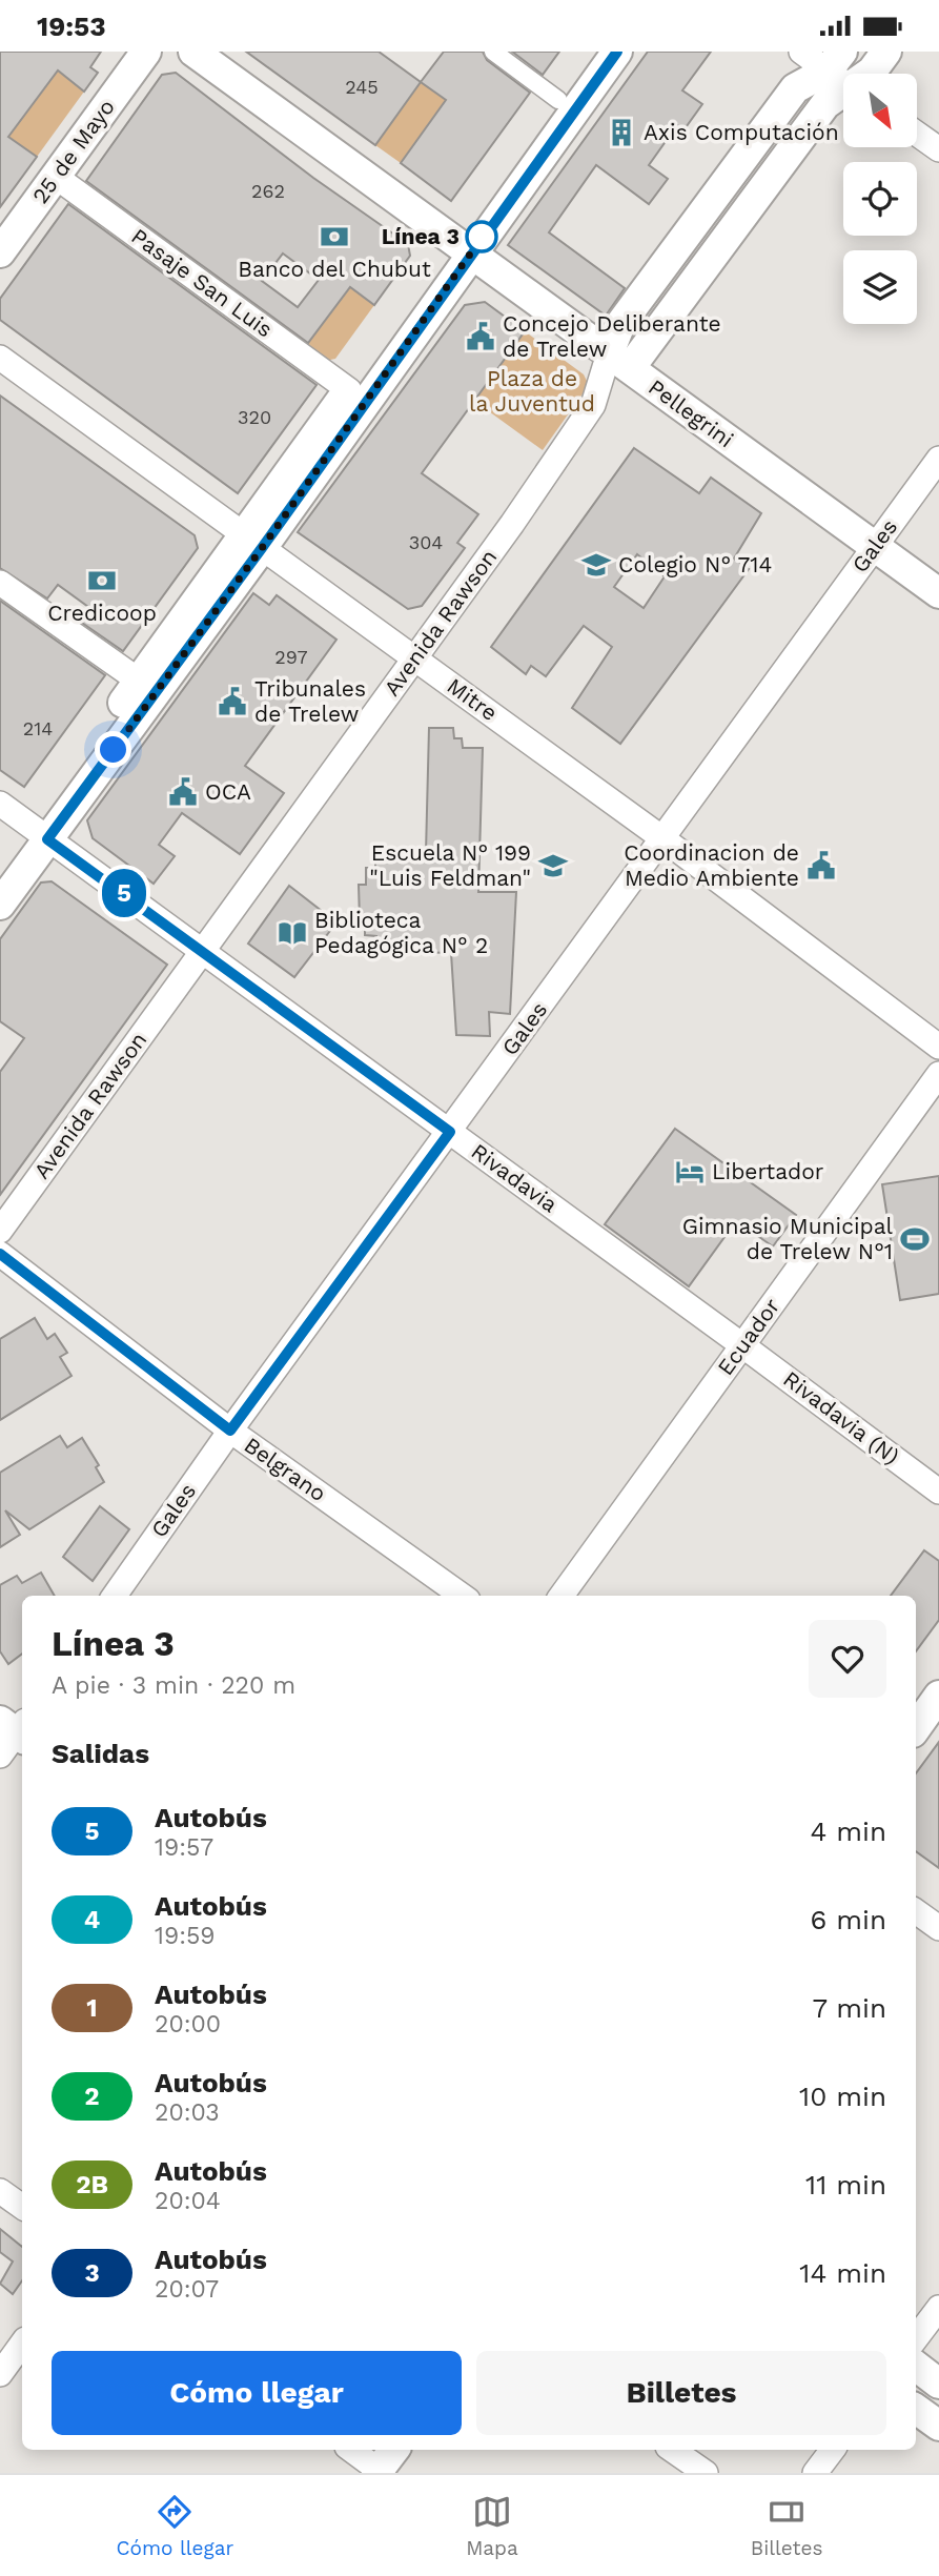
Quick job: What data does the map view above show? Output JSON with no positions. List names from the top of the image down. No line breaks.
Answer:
{"streets":{"street":["25 de Mayo","Pasaje San Luis","Pellegrini","Gales","Avenida Rawson","Mitre","Rivadavia","Ecuador","Rivadavia (N)","Belgrano"]},"crossings":[["25 de Mayo","Pasaje San Luis"],["Pellegrini","Gales"],["Pellegrini","Avenida Rawson"],["Gales","Mitre"],["Gales","Rivadavia"],["Gales","Belgrano"],["Avenida Rawson","Mitre"],["Avenida Rawson","Rivadavia"],["Rivadavia","Ecuador"],["Rivadavia","Rivadavia (N)"],["Ecuador","Rivadavia (N)"]],"parks":["Plaza de la Juventud"],"places":{"building":["Axis Computación"],"bank":["Banco del Chubut","Credicoop"],"other":["Línea 3"],"public building":["Concejo Deliberante de Trelew","Tribunales de Trelew","OCA","Coordinacion de Medio Ambiente"],"school or university":["Colegio N° 714","Escuela N° 199 \"Luis Feldman\""],"library":["Biblioteca Pedagógica N° 2"],"hotel":["Libertador"],"sports":["Gimnasio Municipal de Trelew N°1"]},"lines":["bus line 5"],"house_numbers":["245","262","320","304","297","214"],"north":"bottom right","page":{"status":"19:53","on_map":"5","heading":[["Línea 3","A pie · 3 min · 220 m"],"Salidas"],"list":[{"mark":"5","name":"Autobús","note":"19:57","value":"4 min"},{"mark":"4","name":"Autobús","note":"19:59","value":"6 min"},{"mark":"1","name":"Autobús","note":"20:00","value":"7 min"},{"mark":"2","name":"Autobús","note":"20:03","value":"10 min"},{"mark":"2B","name":"Autobús","note":"20:04","value":"11 min"},{"mark":"3","name":"Autobús","note":"20:07","value":"14 min"}],"buttons":["Cómo llegar","Billetes"],"tabs":["Cómo llegar","Mapa","Billetes"]}}
